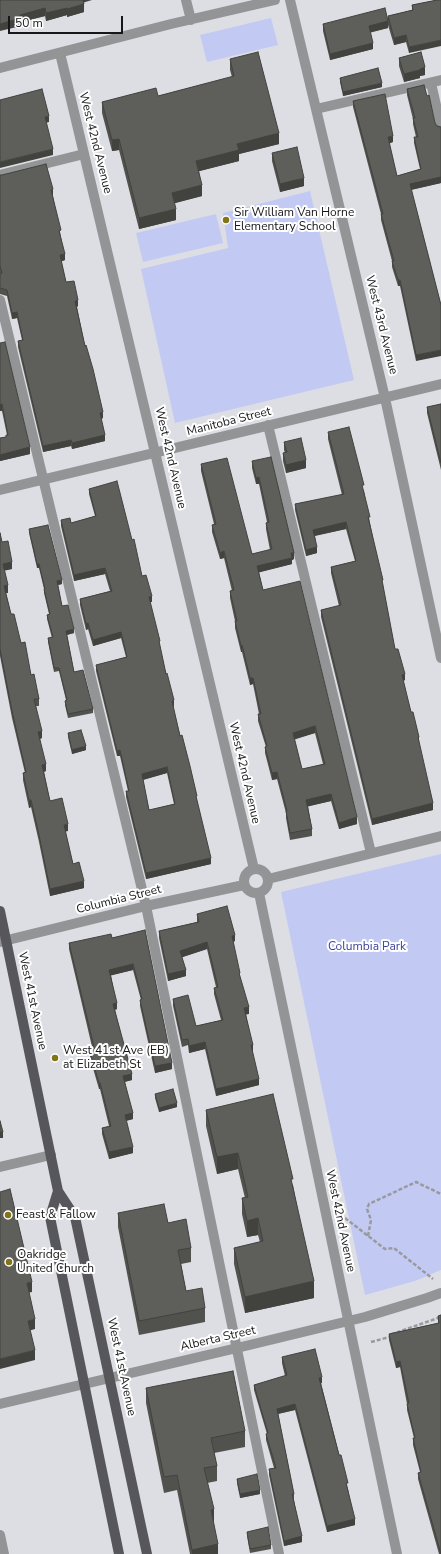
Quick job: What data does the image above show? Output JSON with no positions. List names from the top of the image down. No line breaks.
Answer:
{"streets":{"main road":["West 41st Avenue"],"street":["West 42nd Avenue","West 43rd Avenue","Manitoba Street","Columbia Street","Alberta Street"]},"crossings":[["West 42nd Avenue","Manitoba Street"],["West 42nd Avenue","Columbia Street"],["West 42nd Avenue","Alberta Street"],["West 43rd Avenue","Manitoba Street"],["Columbia Street","West 41st Avenue"],["West 41st Avenue","Alberta Street"]],"parks":["Columbia Park"],"places":["Sir William Van Horne Elementary School","West 41st Ave (EB) at Elizabeth St","Feast & Fallow","Oakridge United Church"],"scale_bar":"50 m"}
